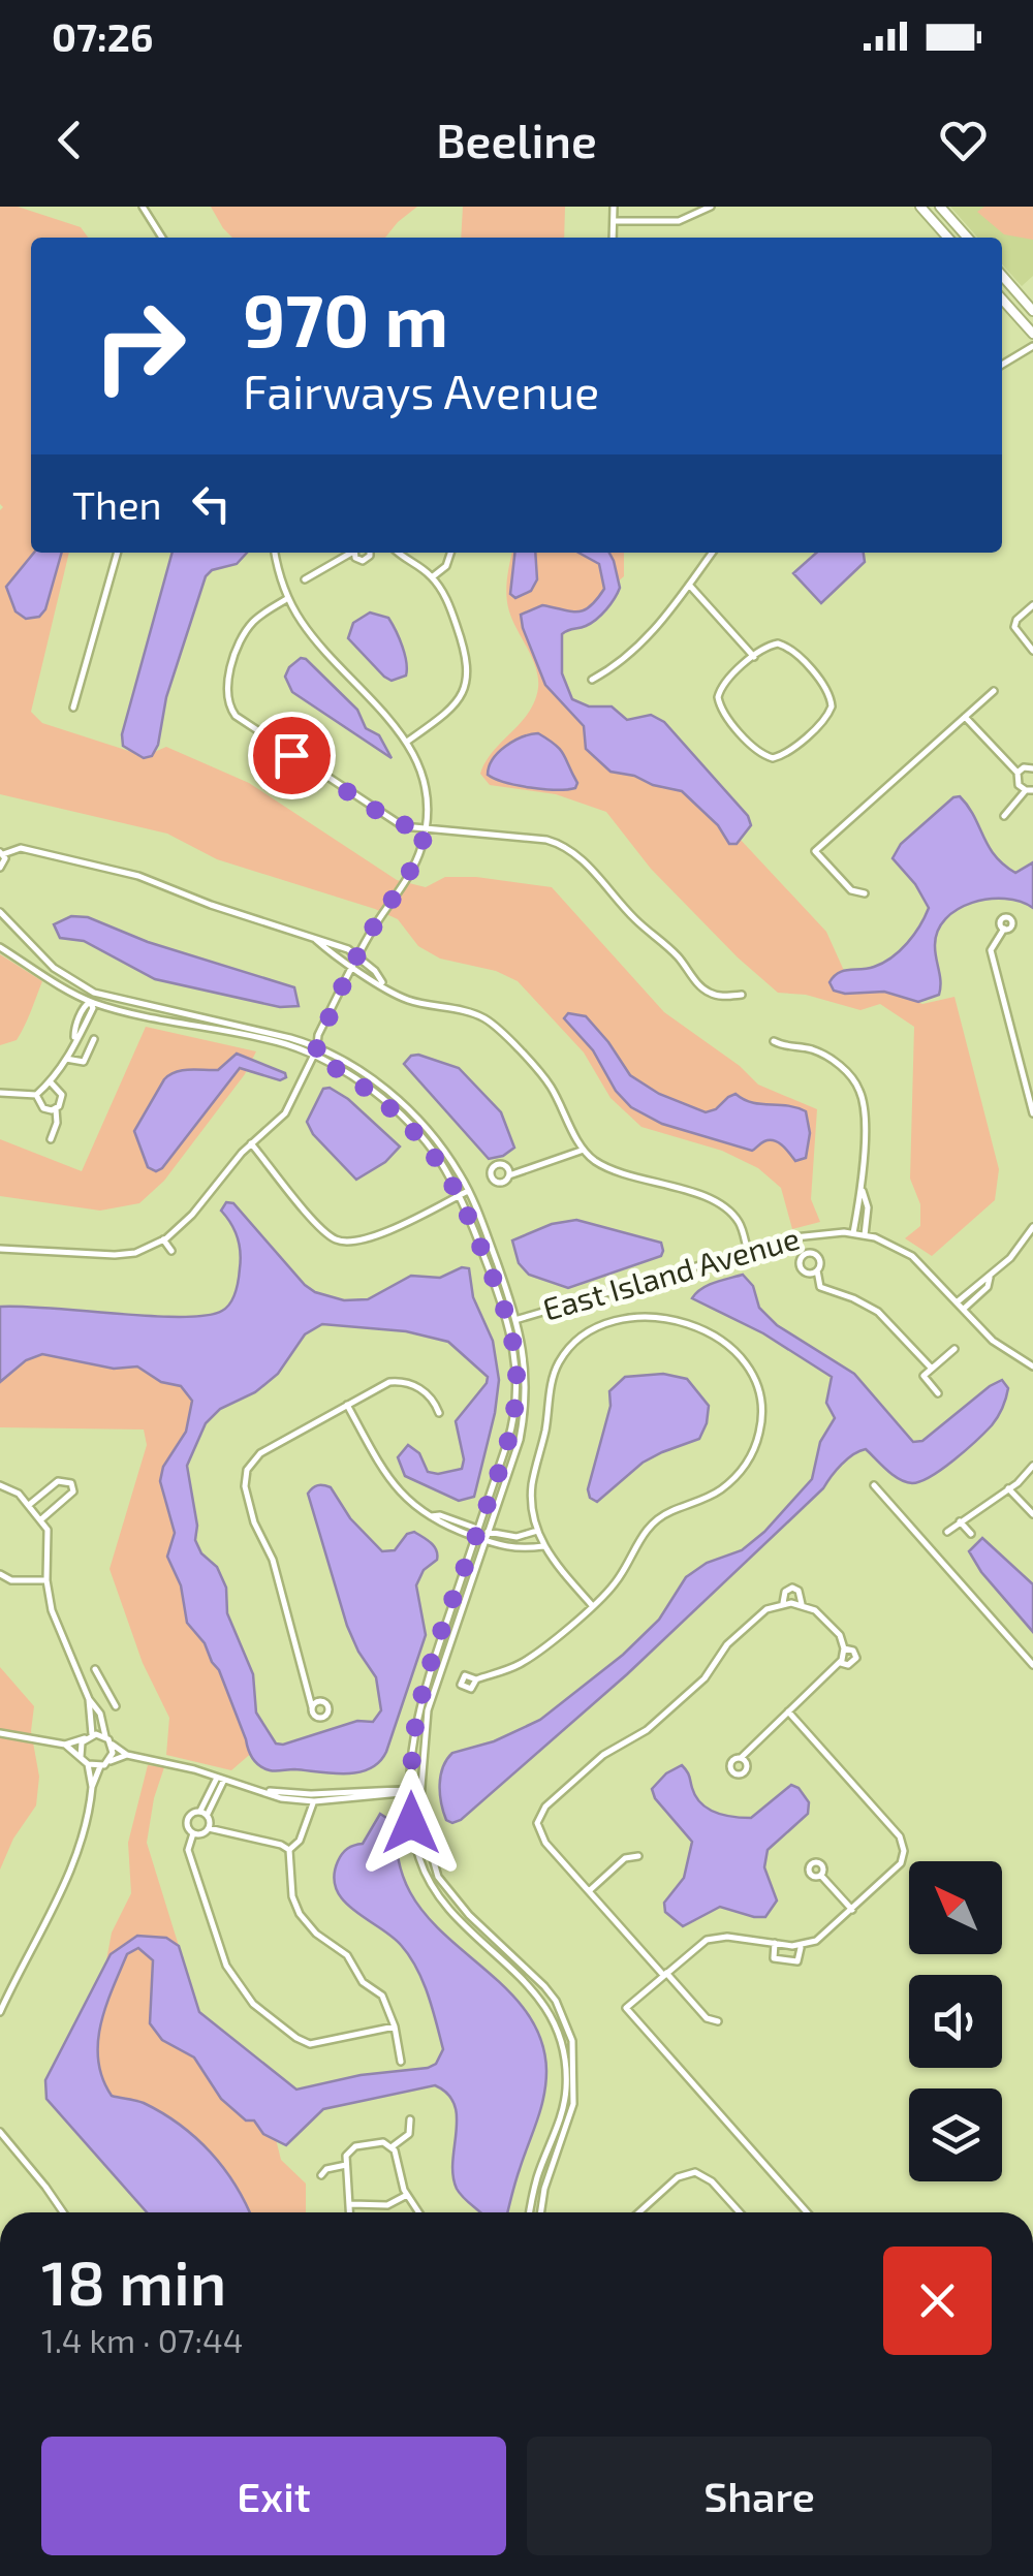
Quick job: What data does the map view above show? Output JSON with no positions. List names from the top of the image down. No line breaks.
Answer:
{"streets":{"street":["East Island Avenue"]},"north":"top left","page":{"status":"07:26","header":"Beeline","turn":["970 m","Fairways Avenue"],"then":"Then","heading":["18 min","1.4 km · 07:44"],"buttons":["Exit","Share"]}}
